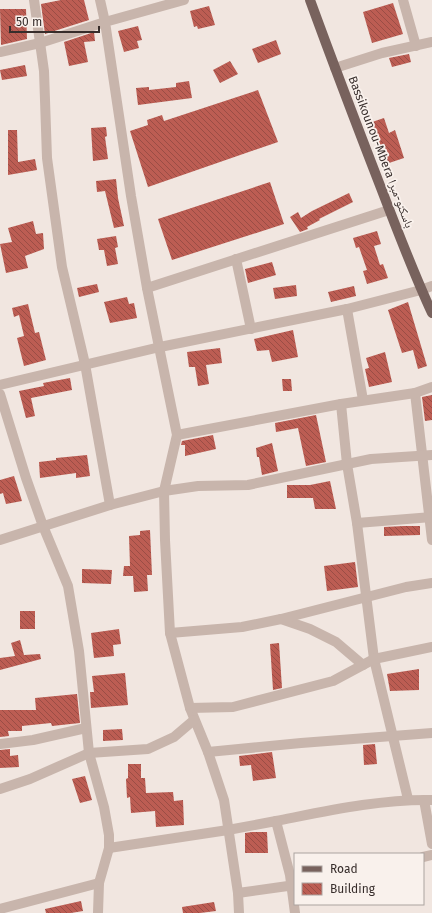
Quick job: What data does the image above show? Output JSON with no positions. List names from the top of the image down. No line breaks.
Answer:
{"streets":{"main road":["Bassikounou-Mbera باسكنو-مبرا"]},"legend":["Road","Building"],"scale_bar":"50 m"}
